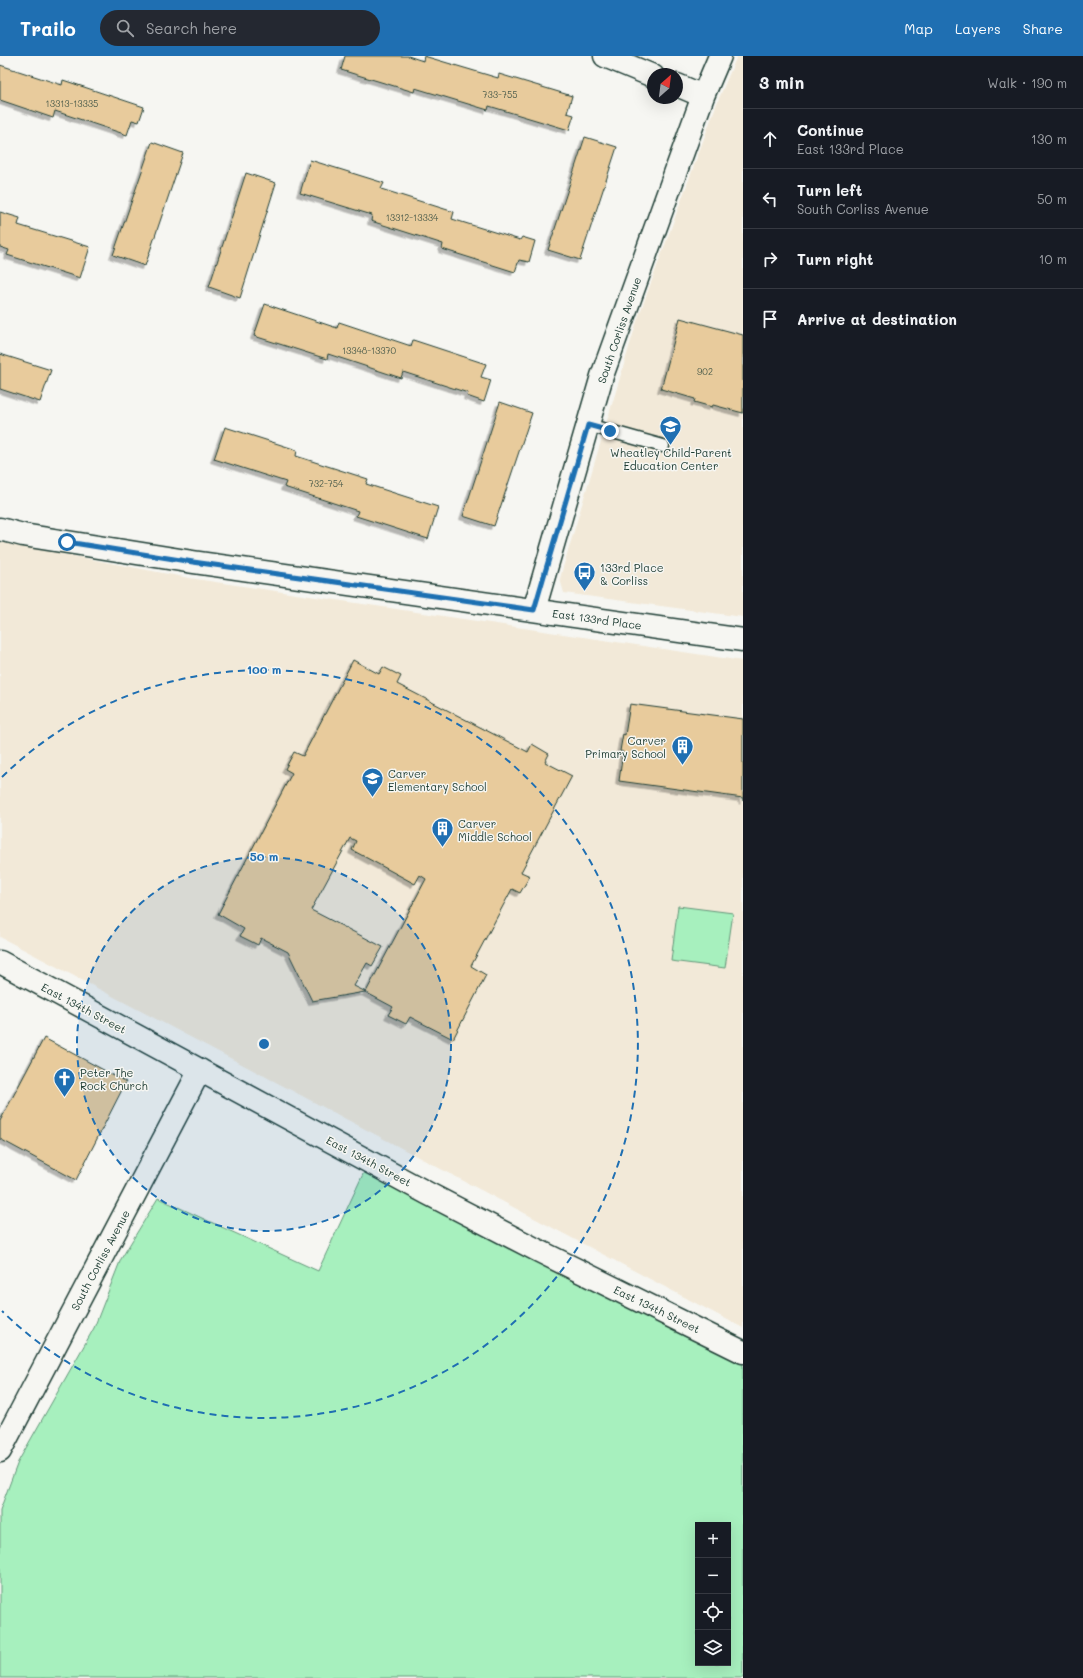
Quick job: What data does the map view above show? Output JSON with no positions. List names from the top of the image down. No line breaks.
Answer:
{"streets":{"street":["South Corliss Avenue","East 133rd Place","East 134th Street"]},"crossings":[["South Corliss Avenue","East 133rd Place"],["South Corliss Avenue","East 134th Street"]],"places":{"school or university":["Wheatley Child-Parent Education Center","Carver Elementary School"],"bus stop":["133rd Place & Corliss"],"building":["Carver Primary School","Carver Middle School"],"church":["Peter The Rock Church"]},"house_numbers":["733-755","13313-13335","13312-13334","13348-13370","902","732-754"],"north":"top right","page":{"header":"Trailo","search":"Search here","nav":["Map","Layers","Share"],"heading":["3 min","Walk · 190 m"],"list":[["Continue","East 133rd Place","130 m"],["Turn left","South Corliss Avenue","50 m"],["Turn right","10 m"],"Arrive at destination"],"map_buttons":["+","−"]},"rings":["100 m","50 m"]}
